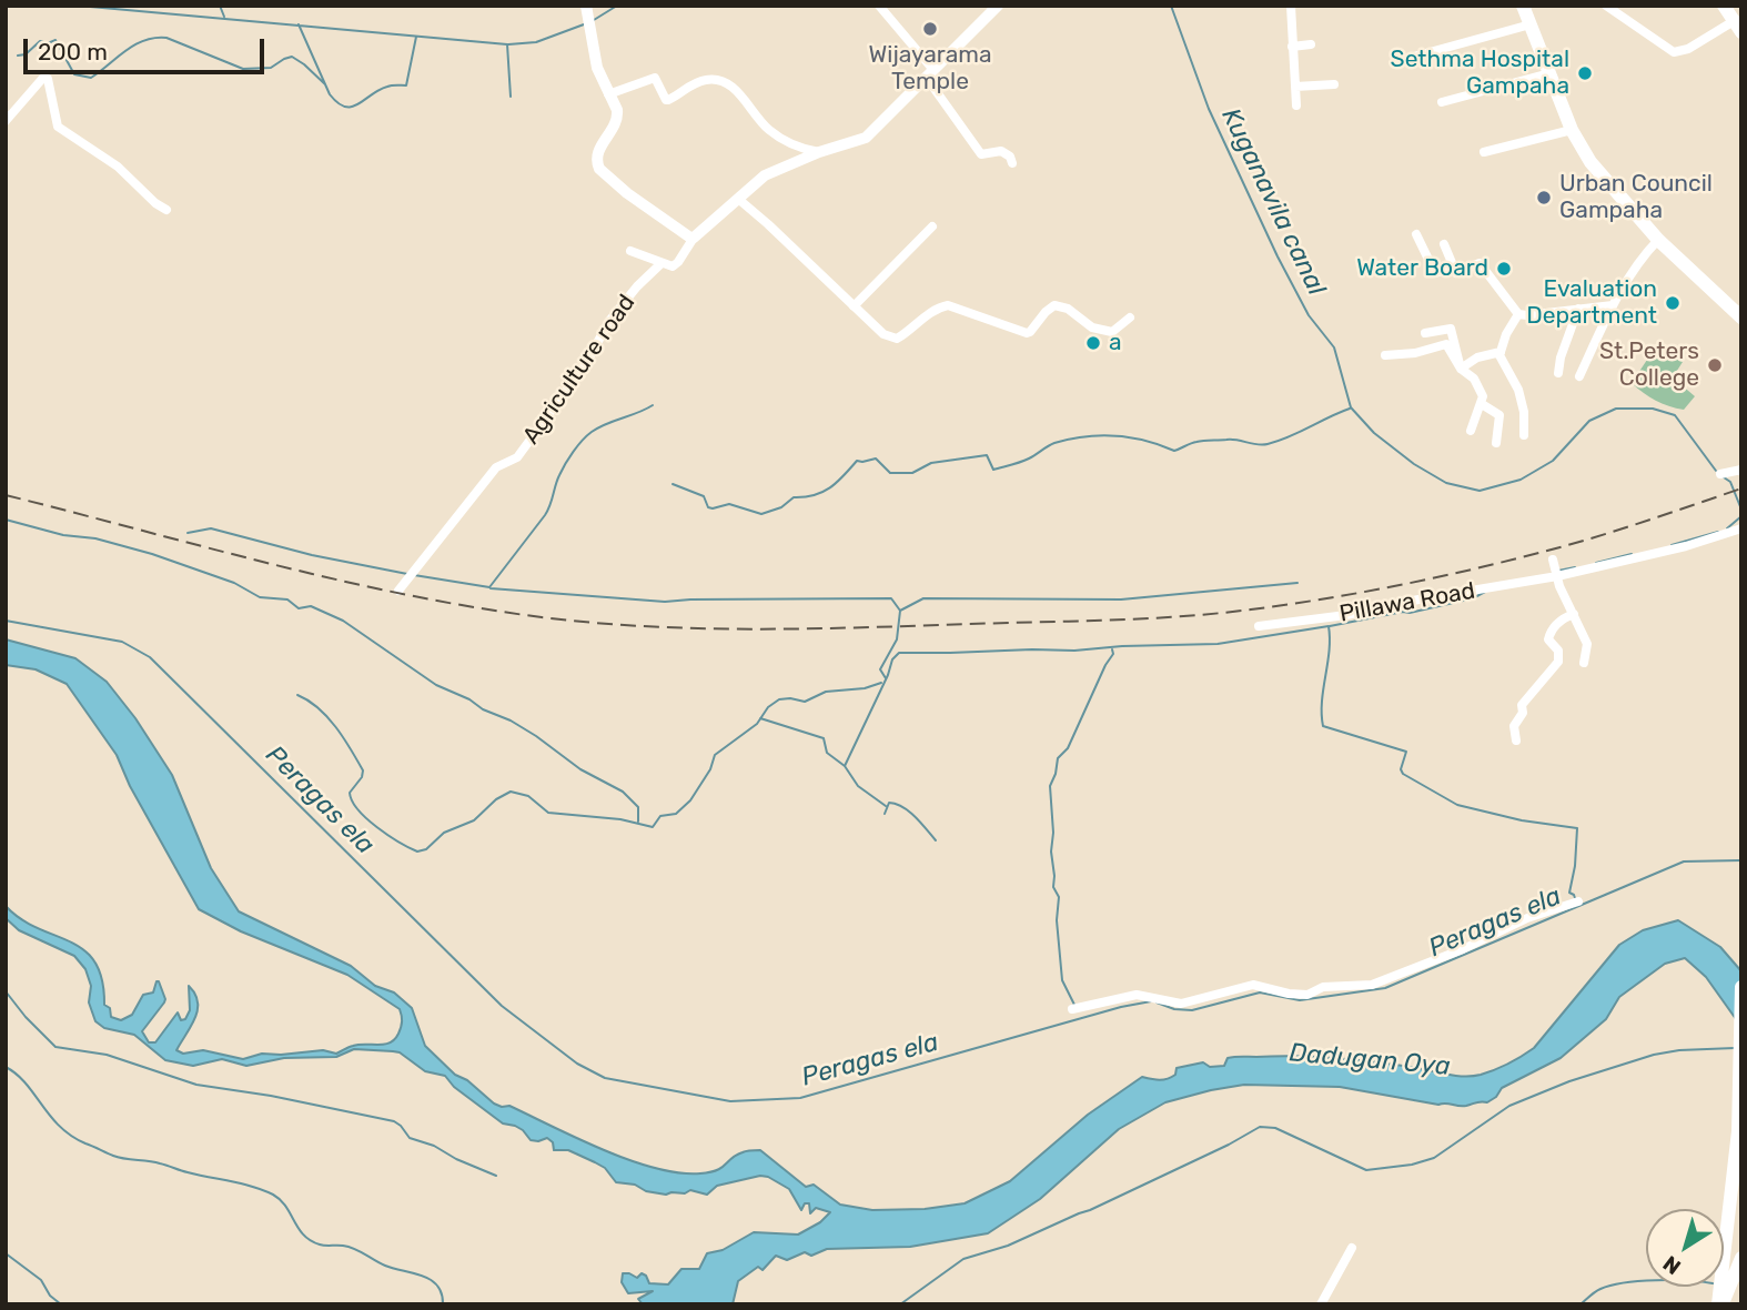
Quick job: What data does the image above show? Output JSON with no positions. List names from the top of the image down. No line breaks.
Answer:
{"streets":{"street":["Agriculture road","Pillawa Road"]},"water":["Kuganavila canal","Peragas ela","Dadugan Oya"],"places":["Wijayarama Temple","Sethma Hospital Gampaha","Urban Council Gampaha","Water Board","Evaluation Department","a","St.Peters College"],"scale_bar":"200 m","north":"bottom left"}
